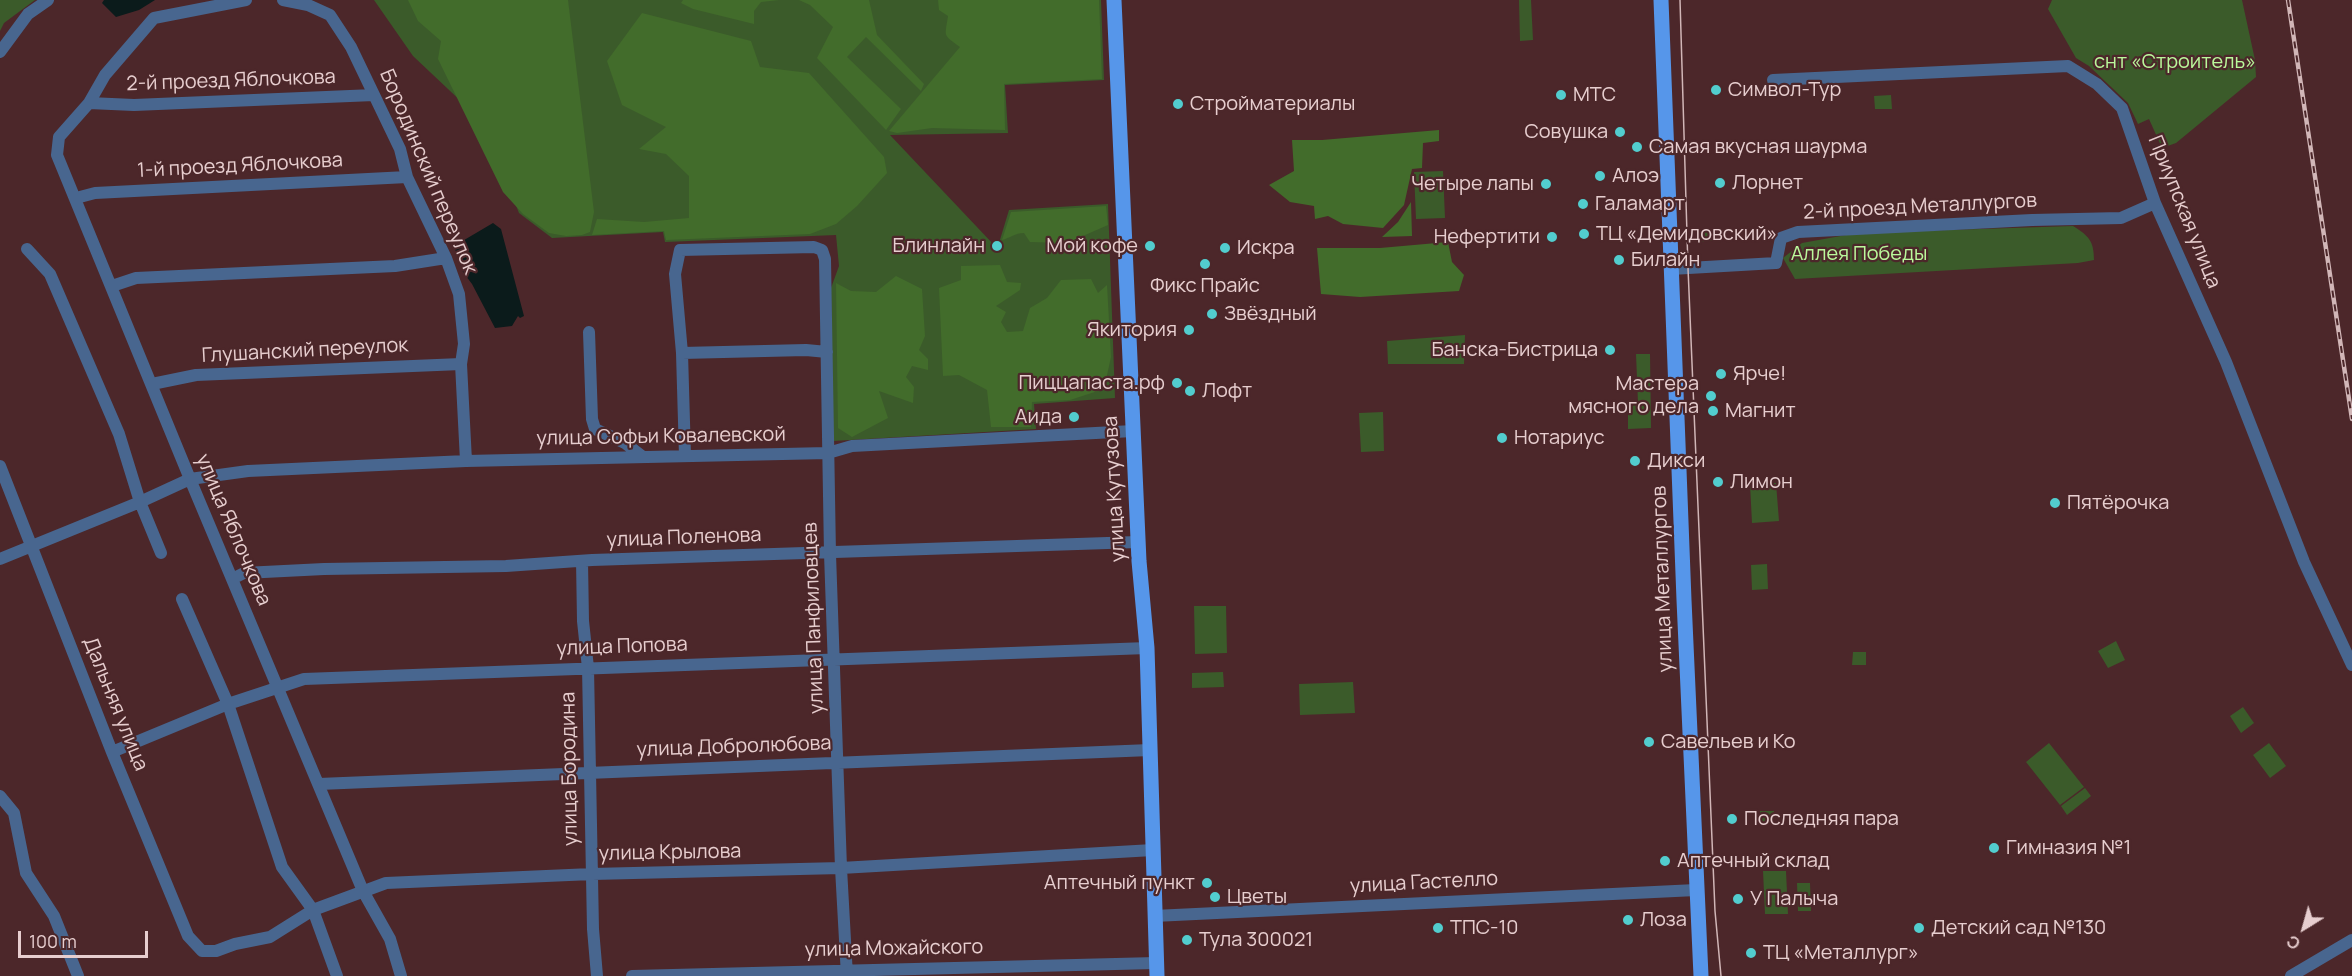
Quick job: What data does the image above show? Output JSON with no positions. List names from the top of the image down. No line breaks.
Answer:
{"streets":{"main road":["улица Кутузова","улица Металлургов"],"street":["2-й проезд Яблочкова","1-й проезд Яблочкова","Бородинский переулок","2-й проезд Металлургов","Приупская улица","Глушанский переулок","улица Софьи Ковалевской","улица Яблочкова","улица Поленова","улица Панфиловцев","улица Попова","Дальняя улица","улица Добролюбова","улица Бородина","улица Крылова","улица Гастелло","улица Можайского"]},"crossings":[["2-й проезд Яблочкова","Бородинский переулок"],["2-й проезд Яблочкова","улица Яблочкова"],["1-й проезд Яблочкова","Бородинский переулок"],["1-й проезд Яблочкова","улица Яблочкова"],["Бородинский переулок","Глушанский переулок"],["Бородинский переулок","улица Софьи Ковалевской"],["2-й проезд Металлургов","Приупская улица"],["2-й проезд Металлургов","улица Металлургов"],["Глушанский переулок","улица Яблочкова"],["улица Софьи Ковалевской","улица Кутузова"],["улица Софьи Ковалевской","улица Яблочкова"],["улица Софьи Ковалевской","улица Панфиловцев"],["улица Софьи Ковалевской","Дальняя улица"],["улица Кутузова","улица Поленова"],["улица Кутузова","улица Попова"],["улица Кутузова","улица Добролюбова"],["улица Кутузова","улица Крылова"],["улица Кутузова","улица Гастелло"],["улица Кутузова","улица Можайского"],["улица Яблочкова","улица Поленова"],["улица Яблочкова","улица Попова"],["улица Яблочкова","улица Добролюбова"],["улица Яблочкова","улица Крылова"],["улица Поленова","улица Панфиловцев"],["улица Поленова","улица Бородина"],["улица Металлургов","улица Гастелло"],["улица Панфиловцев","улица Попова"],["улица Панфиловцев","улица Добролюбова"],["улица Панфиловцев","улица Крылова"],["улица Панфиловцев","улица Можайского"],["улица Попова","Дальняя улица"],["улица Попова","улица Бородина"],["Дальняя улица","улица Крылова"],["улица Добролюбова","улица Бородина"],["улица Бородина","улица Крылова"]],"parks":["снт «Строитель»","Аллея Победы"],"places":["Символ-Тур","МТС","Стройматериалы","Совушка","Самая вкусная шаурма","Алоэ","Лорнет","Четыре лапы","Галамарт","ТЦ «Демидовский»","Нефертити","Блинлайн","Мой кофе","Искра","Билайн","Фикс Прайс","Звёздный","Якитория","Банска-Бистрица","Ярче!","Пиццапаста.рф","Лофт","Мастера мясного дела","Магнит","Аида","Нотариус","Дикси","Лимон","Пятёрочка","Савельев и Ко","Последняя пара","Гимназия №1","Аптечный склад","Аптечный пункт","Цветы","У Палыча","Лоза","ТПС-10","Детский сад №130","Тула 300021","ТЦ «Металлург»"],"scale_bar":"100 m","north":"bottom left"}
